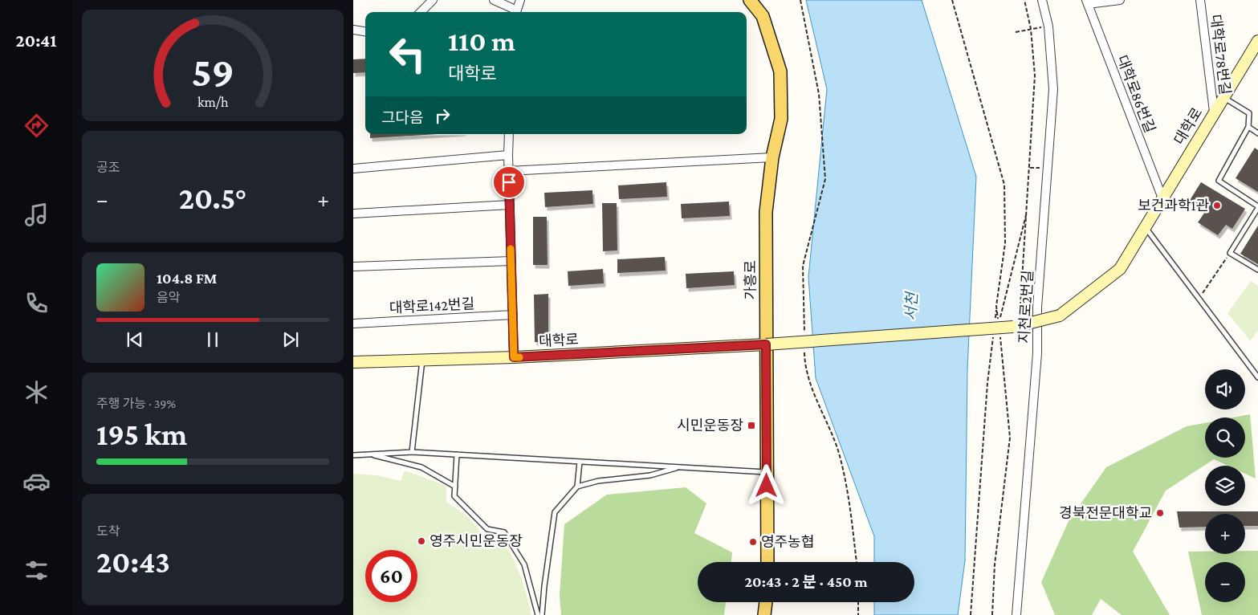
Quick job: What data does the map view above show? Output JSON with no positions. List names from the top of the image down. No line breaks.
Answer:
{"streets":{"main road":["대학로","가흥로"],"street":["대학로78번길","대학로86번길","대학로142번길","지천로2번길"]},"crossings":[["대학로78번길","대학로"],["대학로86번길","대학로"],["대학로","가흥로"]],"water":["서천"],"places":{"other":["보건과학1관","경북전문대학교","영주시민운동장","영주농협"],"transit":["시민운동장"]},"page":{"tabs":"20:41","turn":["110 m","대학로"],"then":"그다음","tile":["공조",["주행 가능 · 39%","195 km"],["도착","20:43"]],"heat":["−","20.5°","+"],"song":["104.8 FM","음악"],"map_buttons":["+","−"],"limit":"60","trip":"20:43 · 2 분 · 450 m","gauge":["59","km/h"]}}
